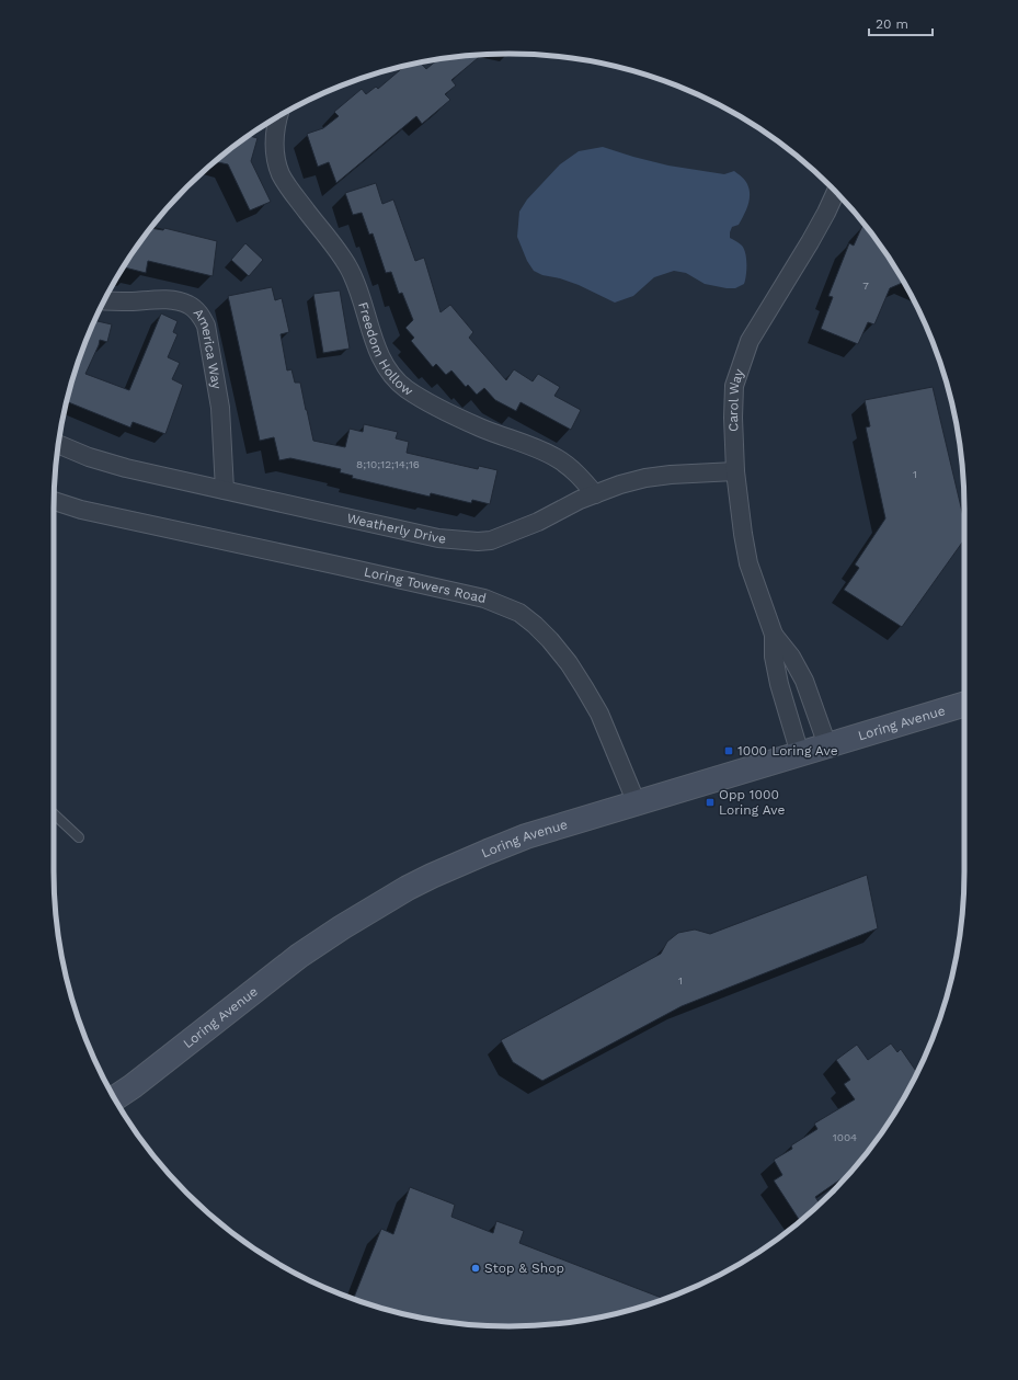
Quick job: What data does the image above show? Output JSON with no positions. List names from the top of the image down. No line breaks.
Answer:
{"streets":{"main road":["Loring Avenue"],"street":["Freedom Hollow","America Way","Carol Way","Weatherly Drive","Loring Towers Road"]},"crossings":[["Freedom Hollow","Weatherly Drive"],["America Way","Weatherly Drive"],["Carol Way","Weatherly Drive"],["Carol Way","Loring Avenue"],["Loring Towers Road","Loring Avenue"]],"places":{"transit":["1000 Loring Ave","Opp 1000 Loring Ave"],"other":["Stop & Shop"]},"house_numbers":["7","8;10;12;14;16","1","1","1004"],"scale_bar":"20 m"}
